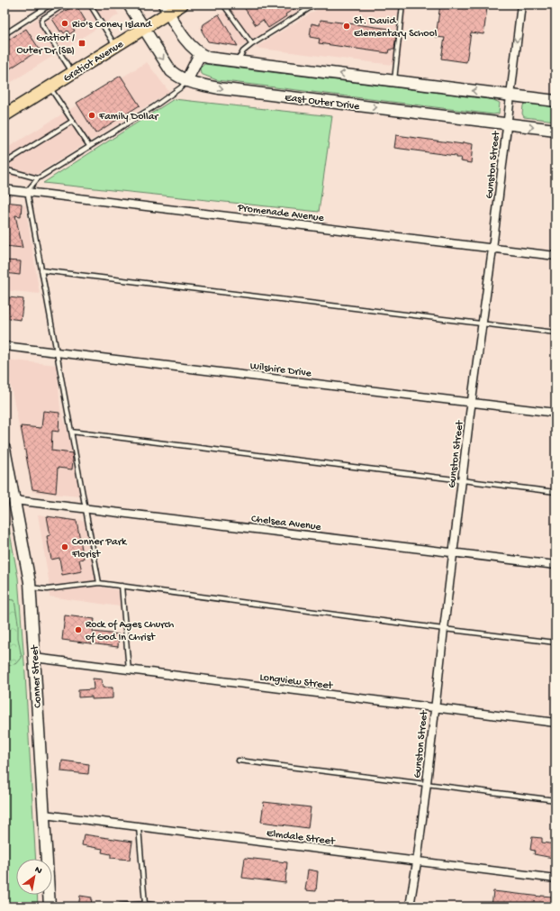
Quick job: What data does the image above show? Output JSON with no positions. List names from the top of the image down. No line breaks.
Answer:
{"streets":{"main road":["Gratiot Avenue"],"street":["East Outer Drive","Gunston Street","Promenade Avenue","Wilshire Drive","Chelsea Avenue","Conner Street","Longview Street","Elmdale Street"]},"crossings":[["Gratiot Avenue","East Outer Drive"],["East Outer Drive","Gunston Street"],["Gunston Street","Promenade Avenue"],["Gunston Street","Wilshire Drive"],["Gunston Street","Chelsea Avenue"],["Gunston Street","Longview Street"],["Gunston Street","Elmdale Street"],["Chelsea Avenue","Conner Street"],["Conner Street","Longview Street"],["Conner Street","Elmdale Street"]],"places":{"other":["Rio's Coney Island","St. David Elementary School","Family Dollar","Conner Park Florist","Rock of Ages Church of God In Christ"],"transit":["Gratiot / Outer Dr (SB)"]},"north":"top right"}
